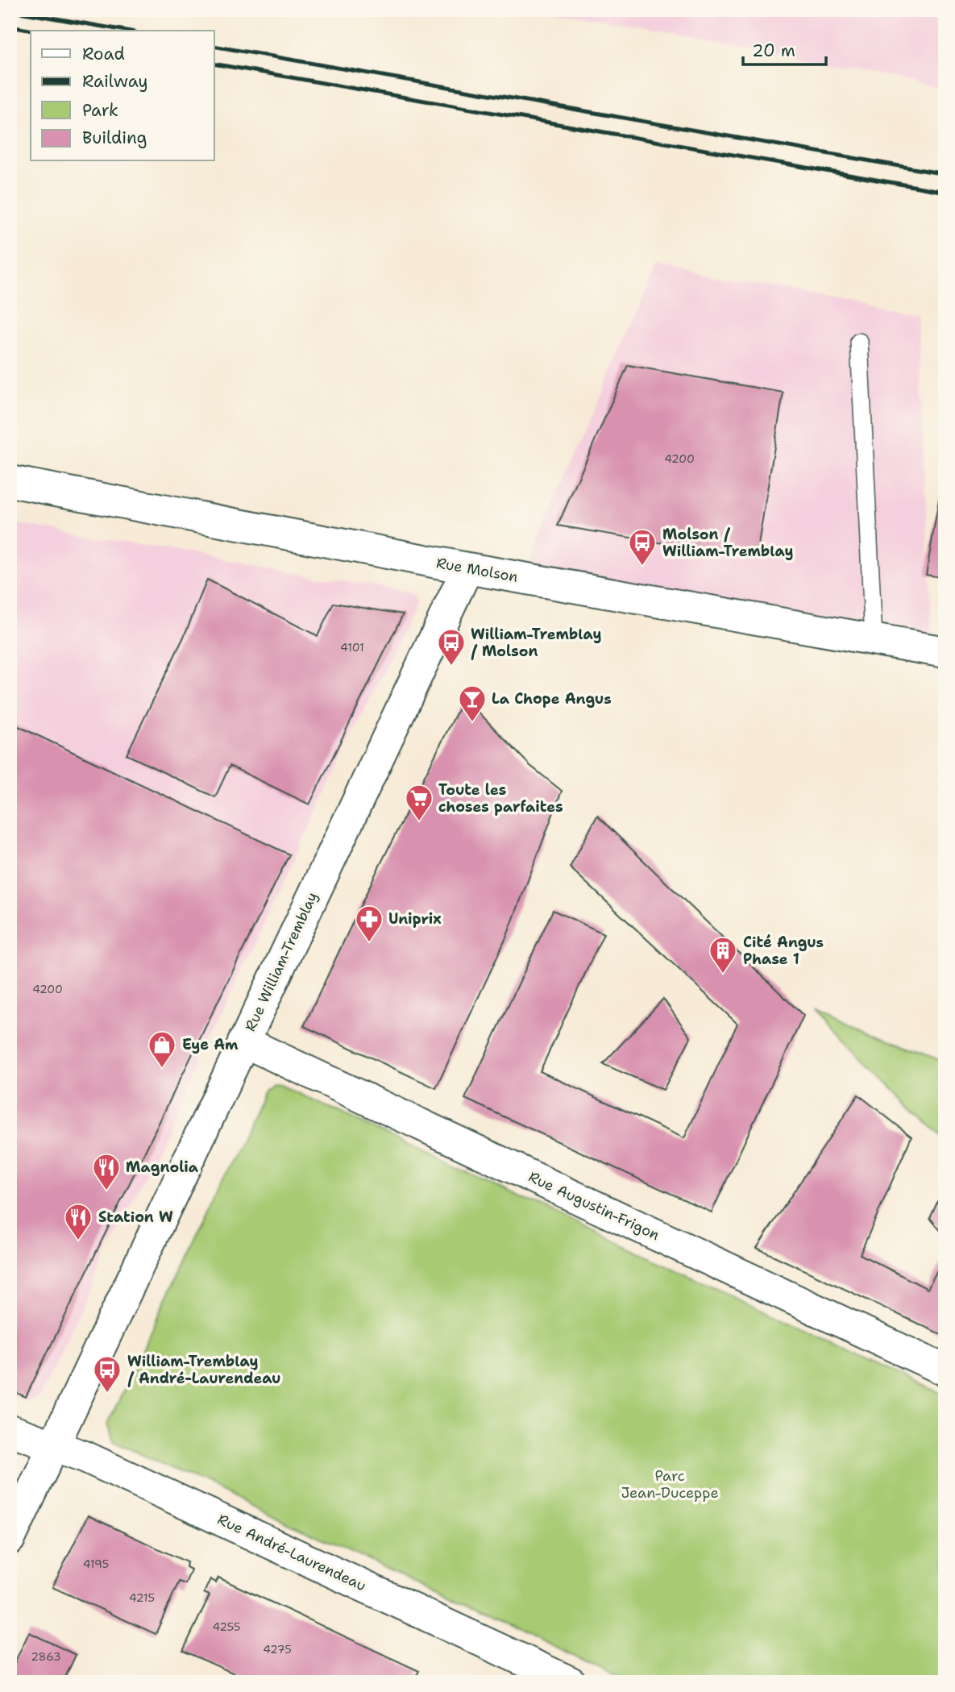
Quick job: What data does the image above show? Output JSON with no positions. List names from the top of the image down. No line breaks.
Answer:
{"streets":{"street":["Rue Molson","Rue William-Tremblay","Rue Augustin-Frigon","Rue André-Laurendeau"]},"crossings":[["Rue Molson","Rue William-Tremblay"],["Rue William-Tremblay","Rue Augustin-Frigon"],["Rue William-Tremblay","Rue André-Laurendeau"]],"parks":["Parc Jean-Duceppe"],"places":{"bus stop":["Molson / William-Tremblay","William-Tremblay / Molson","William-Tremblay / André-Laurendeau"],"bar":["La Chope Angus"],"supermarket":["Toute les choses parfaites"],"pharmacy":["Uniprix"],"building":["Cité Angus Phase 1"],"shop":["Eye Am"],"restaurant":["Magnolia","Station W"]},"house_numbers":["4200","4101","4200","4195","4215","4255","4275","2863"],"legend":["Road","Railway","Park","Building"],"scale_bar":"20 m"}
